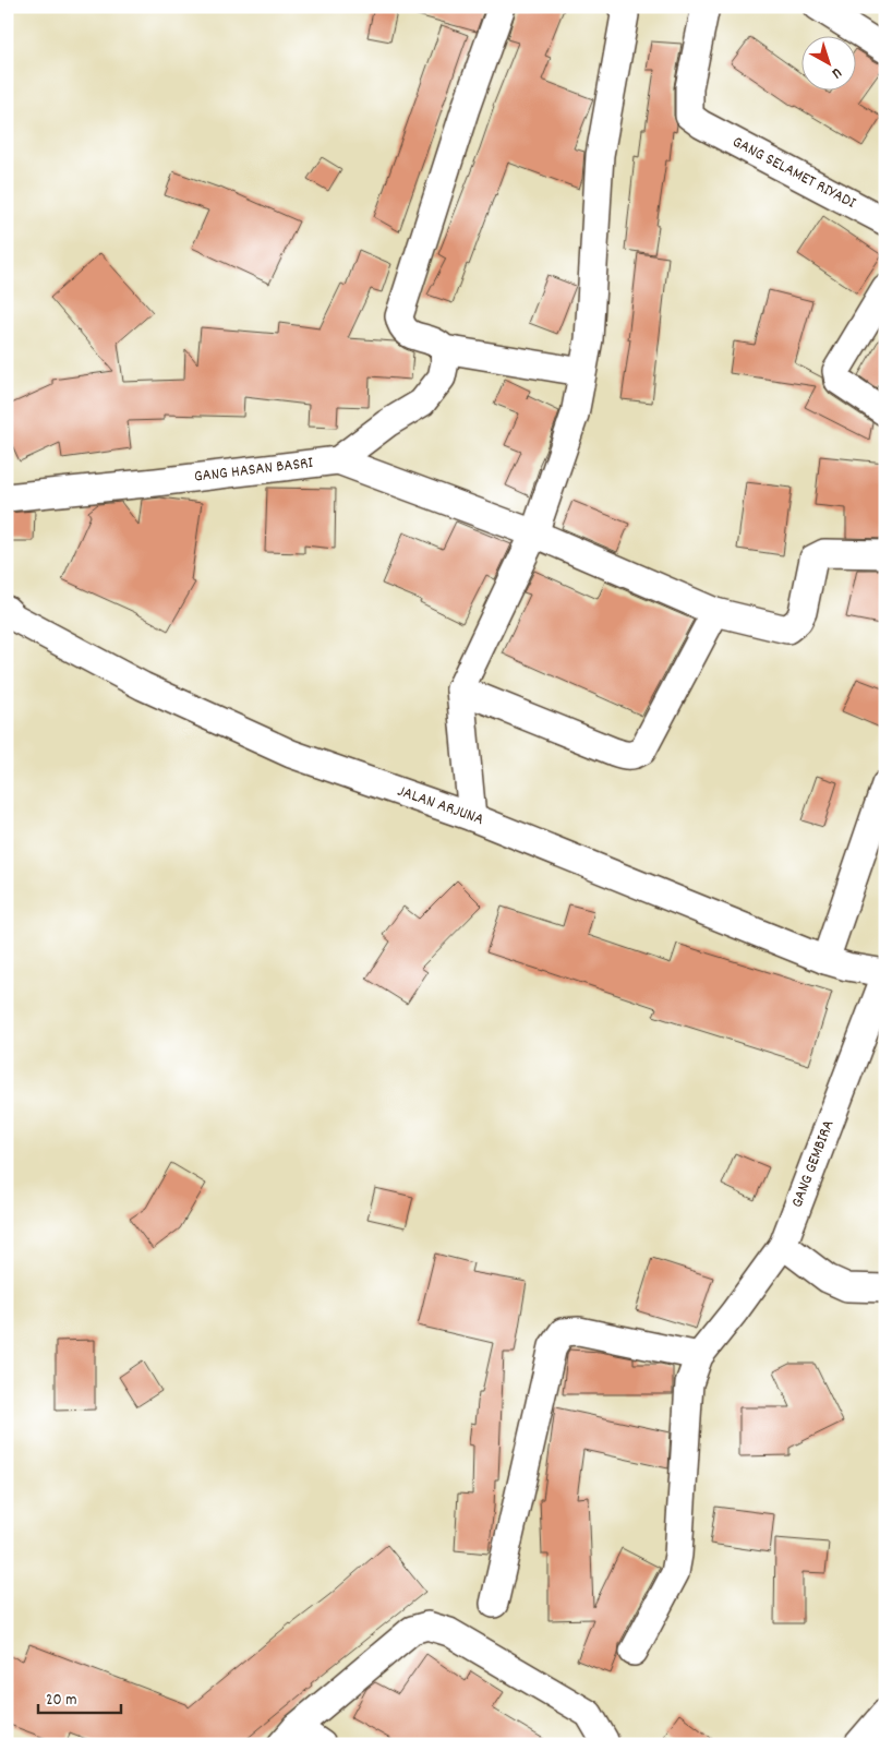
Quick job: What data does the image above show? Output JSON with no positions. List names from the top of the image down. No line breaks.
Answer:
{"streets":{"street":["GANG SELAMET RIYADI","GANG HASAN BASRI","JALAN ARJUNA","GANG GEMBIRA"]},"crossings":[["JALAN ARJUNA","GANG GEMBIRA"]],"scale_bar":"20 m","north":"bottom right"}
